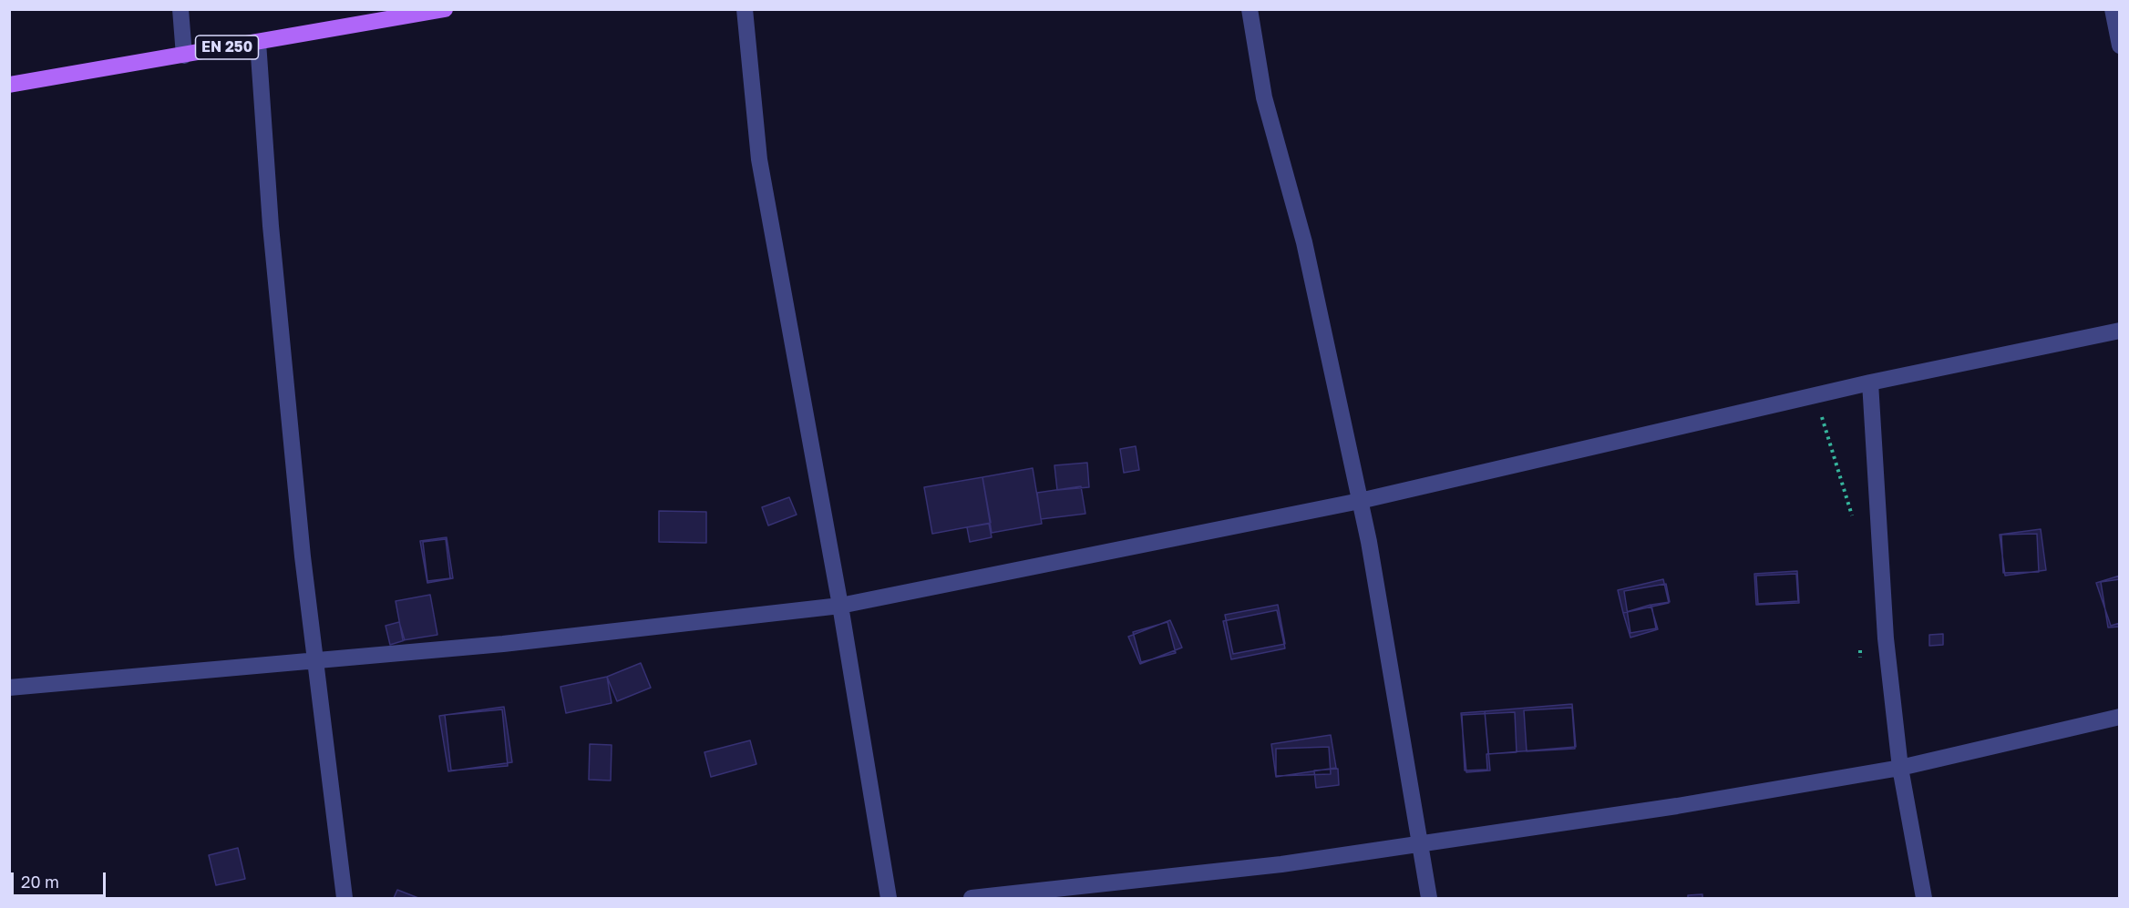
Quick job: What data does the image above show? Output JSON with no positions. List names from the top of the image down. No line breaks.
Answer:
{"streets":{"main road":["EN 250"]},"scale_bar":"20 m"}
